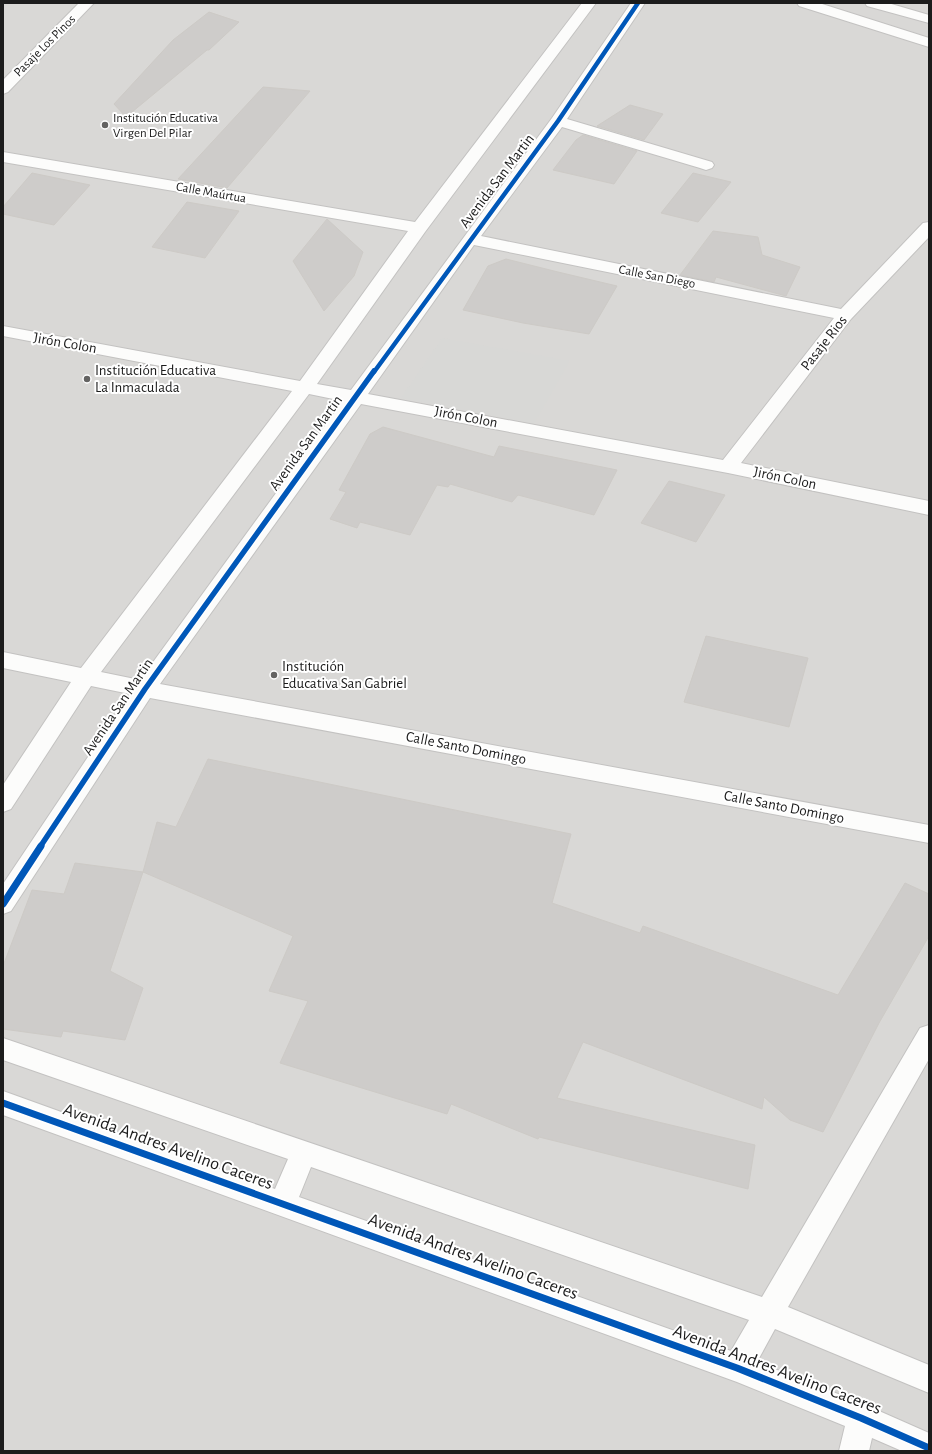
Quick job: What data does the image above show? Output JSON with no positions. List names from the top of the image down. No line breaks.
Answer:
{"streets":{"street":["Pasaje Los Pinos","Avenida San Martin","Calle Maúrtua","Calle San Diego","Jirón Colon","Pasaje Rios","Calle Santo Domingo","Avenida Andres Avelino Caceres"]},"crossings":[["Avenida San Martin","Calle San Diego"],["Avenida San Martin","Jirón Colon"],["Avenida San Martin","Calle Santo Domingo"],["Calle San Diego","Pasaje Rios"],["Jirón Colon","Pasaje Rios"]],"places":["Institución Educativa Virgen Del Pilar","Institución Educativa La Inmaculada","Institución Educativa San Gabriel"]}
